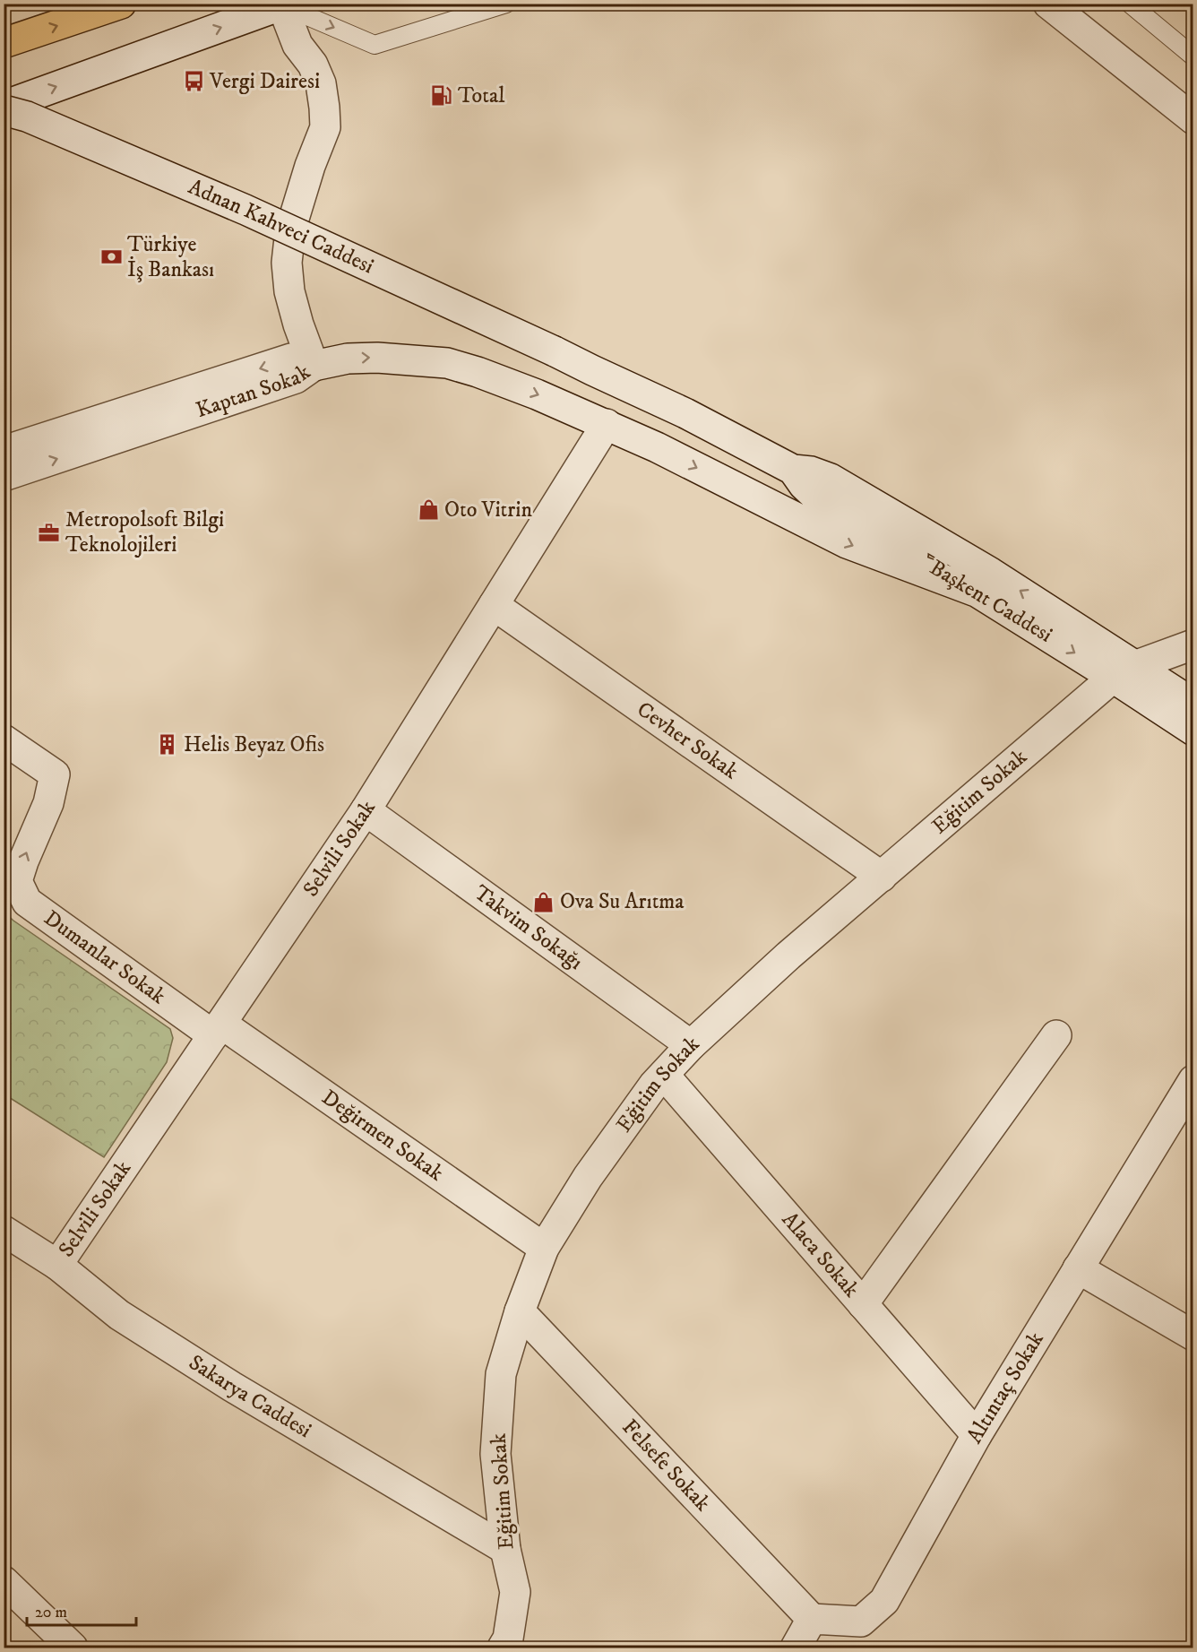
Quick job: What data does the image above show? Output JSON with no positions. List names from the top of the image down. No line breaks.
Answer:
{"streets":{"street":["Adnan Kahveci Caddesi","Kaptan Sokak","Başkent Caddesi","Cevher Sokak","Eğitim Sokak","Selvili Sokak","Takvim Sokağı","Dumanlar Sokak","Değirmen Sokak","Alaca Sokak","Altıntaç Sokak","Sakarya Caddesi","Felsefe Sokak"]},"crossings":[["Adnan Kahveci Caddesi","Başkent Caddesi"],["Başkent Caddesi","Eğitim Sokak"],["Cevher Sokak","Eğitim Sokak"],["Cevher Sokak","Selvili Sokak"],["Eğitim Sokak","Takvim Sokağı"],["Eğitim Sokak","Değirmen Sokak"],["Eğitim Sokak","Alaca Sokak"],["Eğitim Sokak","Sakarya Caddesi"],["Eğitim Sokak","Felsefe Sokak"],["Selvili Sokak","Takvim Sokağı"],["Selvili Sokak","Dumanlar Sokak"],["Selvili Sokak","Değirmen Sokak"],["Selvili Sokak","Sakarya Caddesi"],["Dumanlar Sokak","Değirmen Sokak"],["Alaca Sokak","Altıntaç Sokak"],["Altıntaç Sokak","Felsefe Sokak"]],"one_way":["Dumanlar Sokak"],"places":{"bus stop":["Vergi Dairesi"],"fuel station":["Total"],"bank":["Türkiye İş Bankası"],"shop":["Oto Vitrin","Ova Su Arıtma"],"office":["Metropolsoft Bilgi Teknolojileri"],"building":["Helis Beyaz Ofis"]},"scale_bar":"20 m"}
